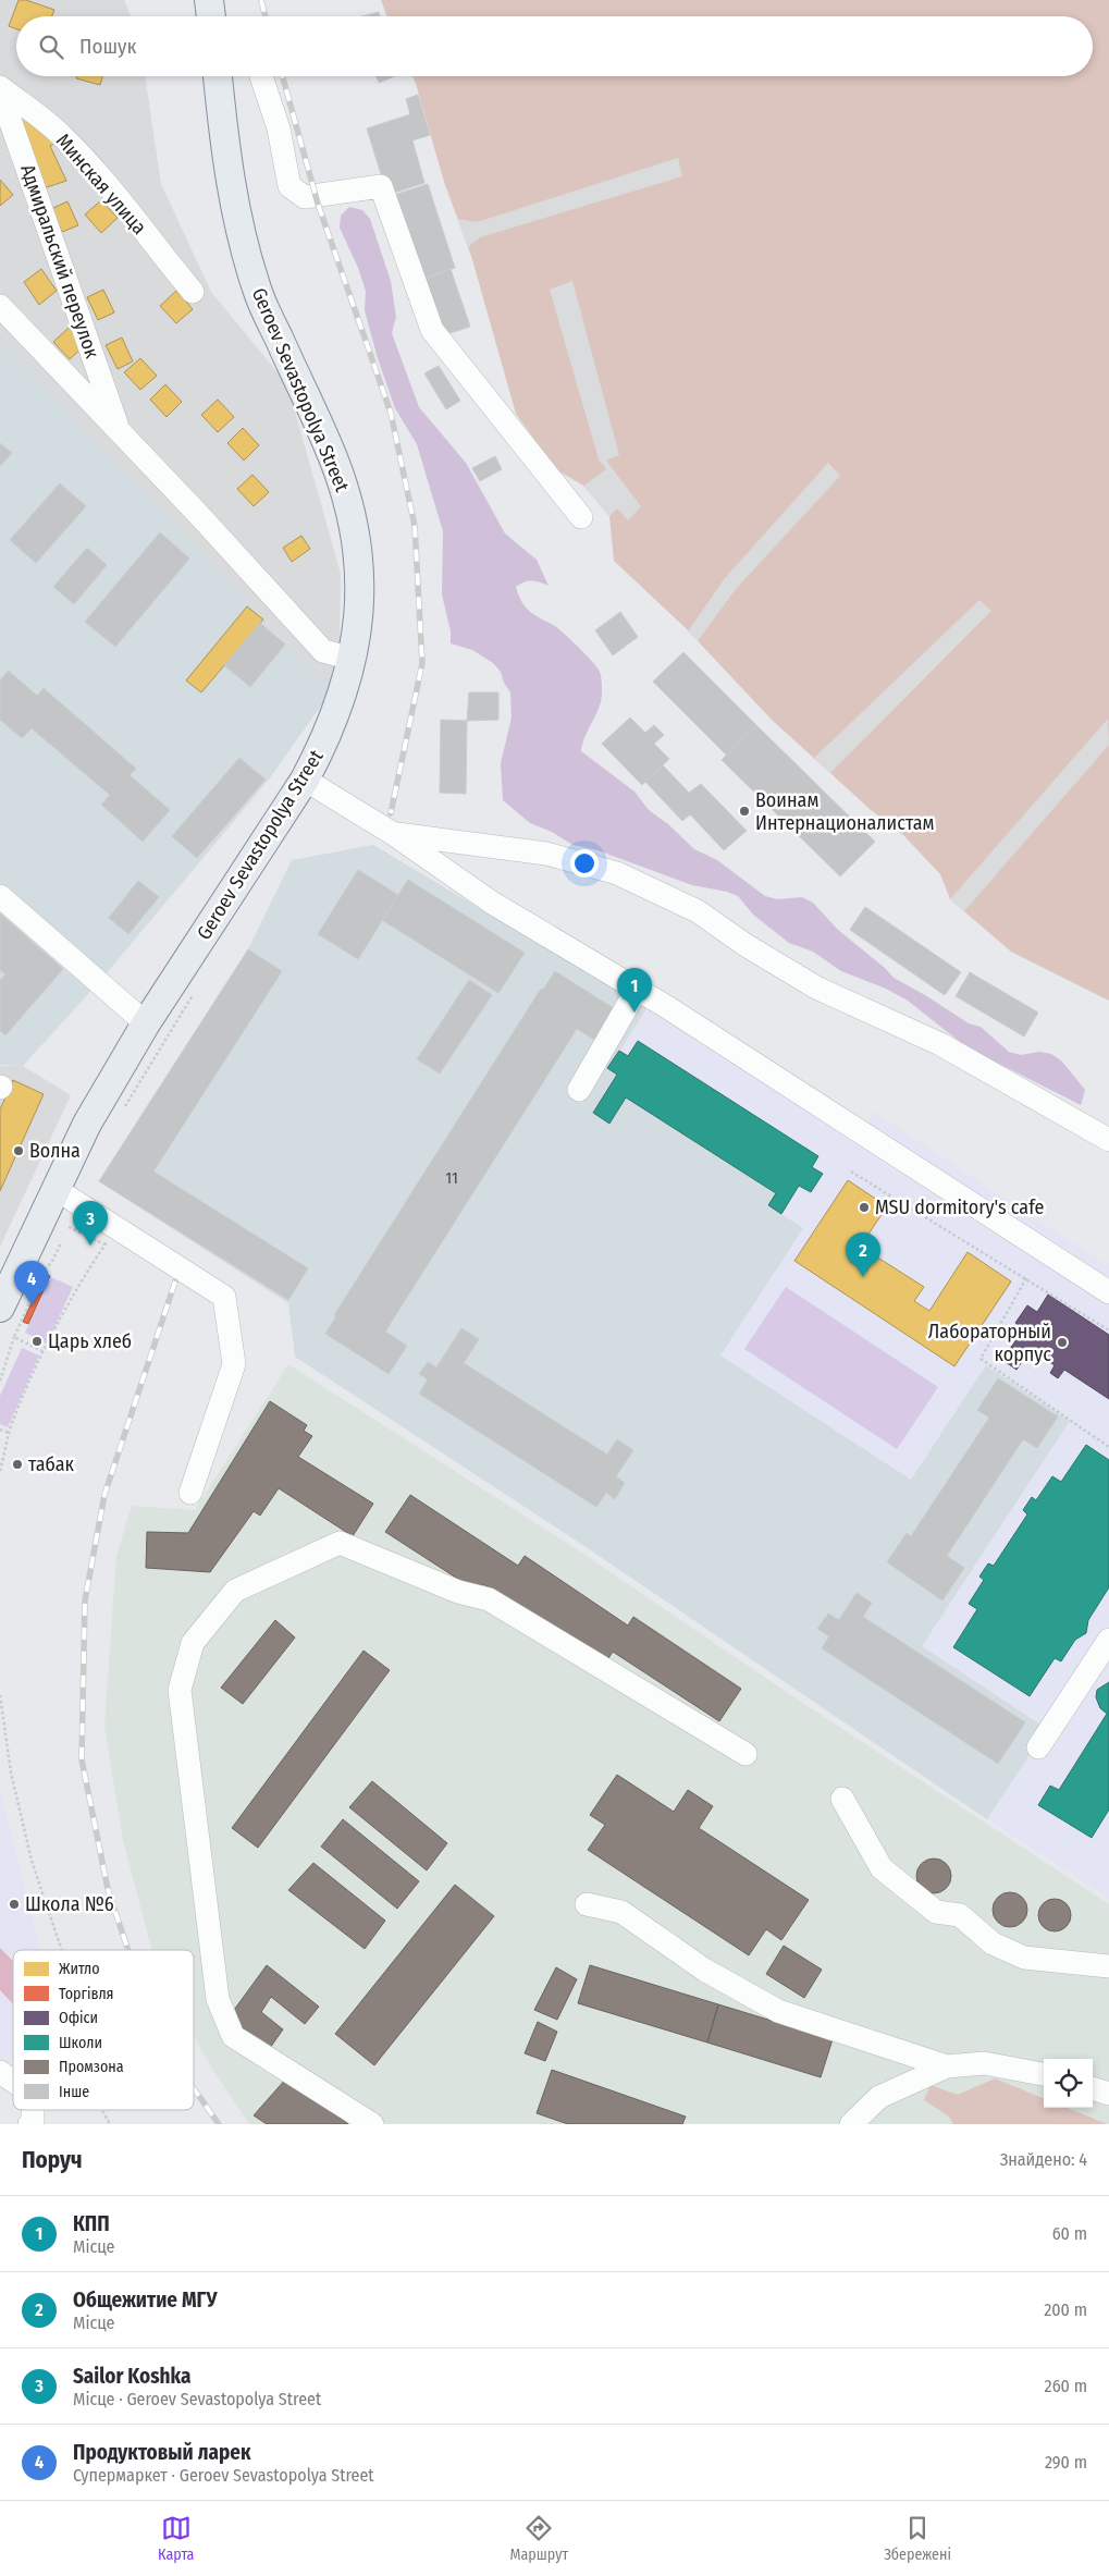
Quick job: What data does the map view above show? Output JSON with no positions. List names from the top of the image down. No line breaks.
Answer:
{"streets":{"main road":["Geroev Sevastopolya Street"],"street":["Минская улица","Адмиральский переулок"]},"places":["Воинам Интернационалистам","Волна","MSU dormitory's cafe","Царь хлеб","Лабораторный корпус","табак","Школа №6"],"house_numbers":["11"],"legend":["Житло","Торгівля","Офіси","Школи","Промзона","Інше"],"page":{"search":"Пошук","pins":["1","3","2","4"],"heading":["Поруч","Знайдено: 4"],"list":[{"mark":"1","name":"КПП","note":"Місце","value":"60 m"},{"mark":"2","name":"Общежитие МГУ","note":"Місце","value":"200 m"},{"mark":"3","name":"Sailor Koshka","note":"Місце · Geroev Sevastopolya Street","value":"260 m"},{"mark":"4","name":"Продуктовый ларек","note":"Супермаркет · Geroev Sevastopolya Street","value":"290 m"}],"nav":["Карта","Маршрут","Збережені"]}}
